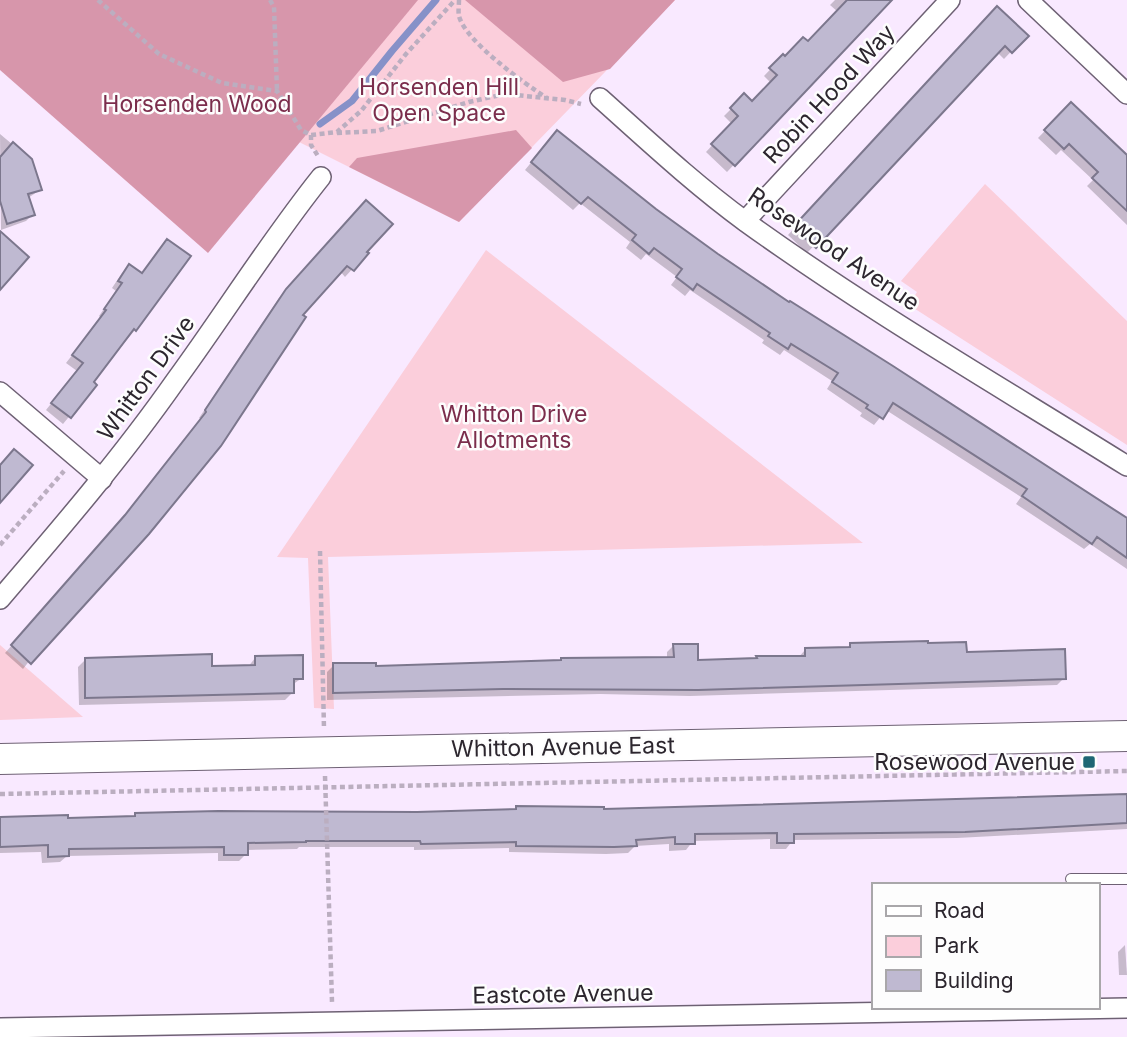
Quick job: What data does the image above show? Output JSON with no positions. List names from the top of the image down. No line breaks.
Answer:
{"streets":{"main road":["Whitton Avenue East"],"street":["Robin Hood Way","Rosewood Avenue","Whitton Drive","Eastcote Avenue"]},"crossings":[["Robin Hood Way","Rosewood Avenue"]],"parks":["Horsenden Hill Open Space","Horsenden Wood","Whitton Drive Allotments"],"places":{"transit":["Rosewood Avenue"]},"legend":["Road","Park","Building"]}
